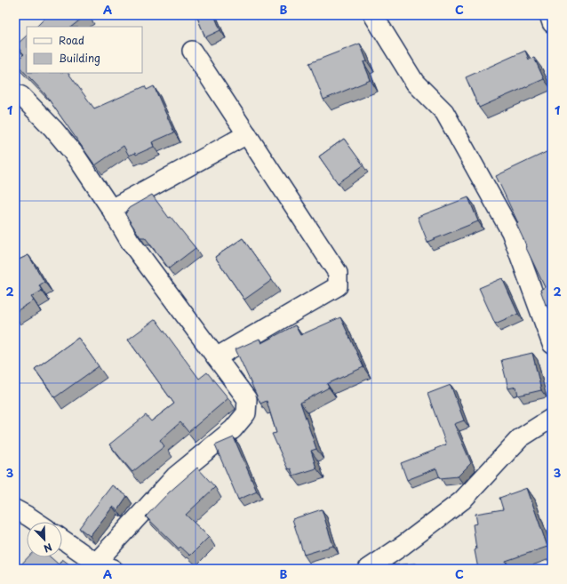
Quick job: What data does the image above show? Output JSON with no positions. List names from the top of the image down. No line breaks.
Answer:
{"legend":["Road","Building"],"north":"bottom right","grid":{"columns":["A","B","C"],"rows":["1","2","3"]}}
